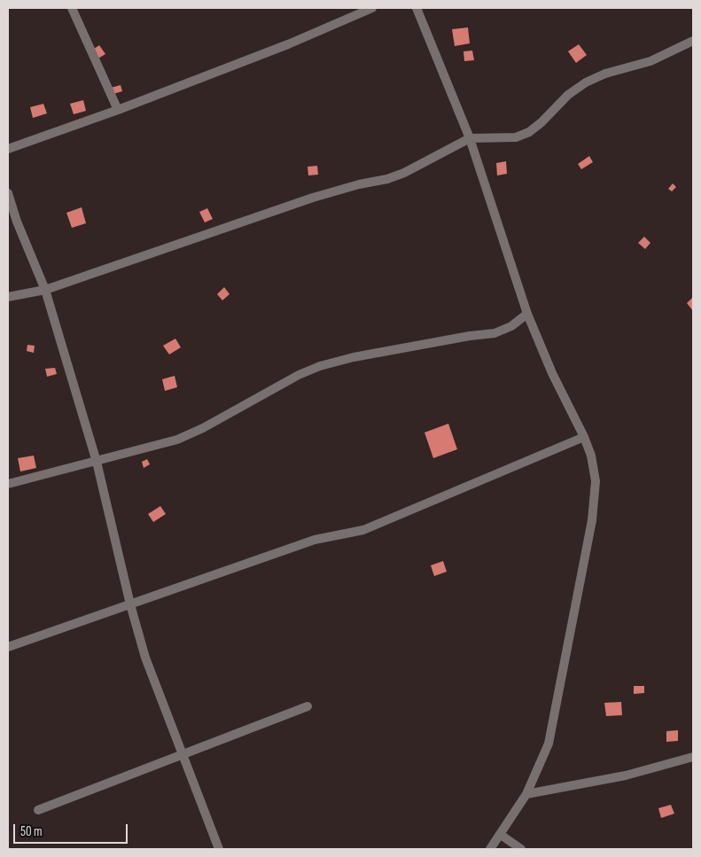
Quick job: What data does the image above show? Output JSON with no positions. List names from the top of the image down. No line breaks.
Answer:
{"scale_bar":"50 m"}
